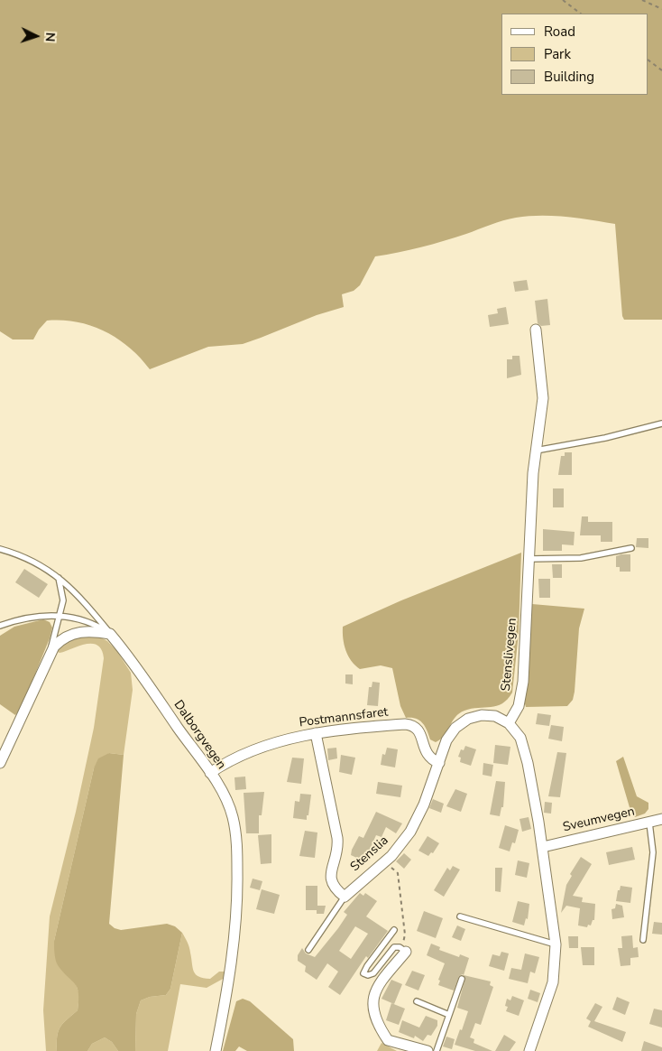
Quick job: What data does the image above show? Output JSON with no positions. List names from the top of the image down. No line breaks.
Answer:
{"streets":{"street":["Stenslivegen","Postmannsfaret","Dalborgvegen","Sveumvegen","Stenslia"]},"crossings":[["Stenslivegen","Stenslia"],["Postmannsfaret","Dalborgvegen"],["Postmannsfaret","Stenslia"]],"legend":["Road","Park","Building"],"north":"right"}
